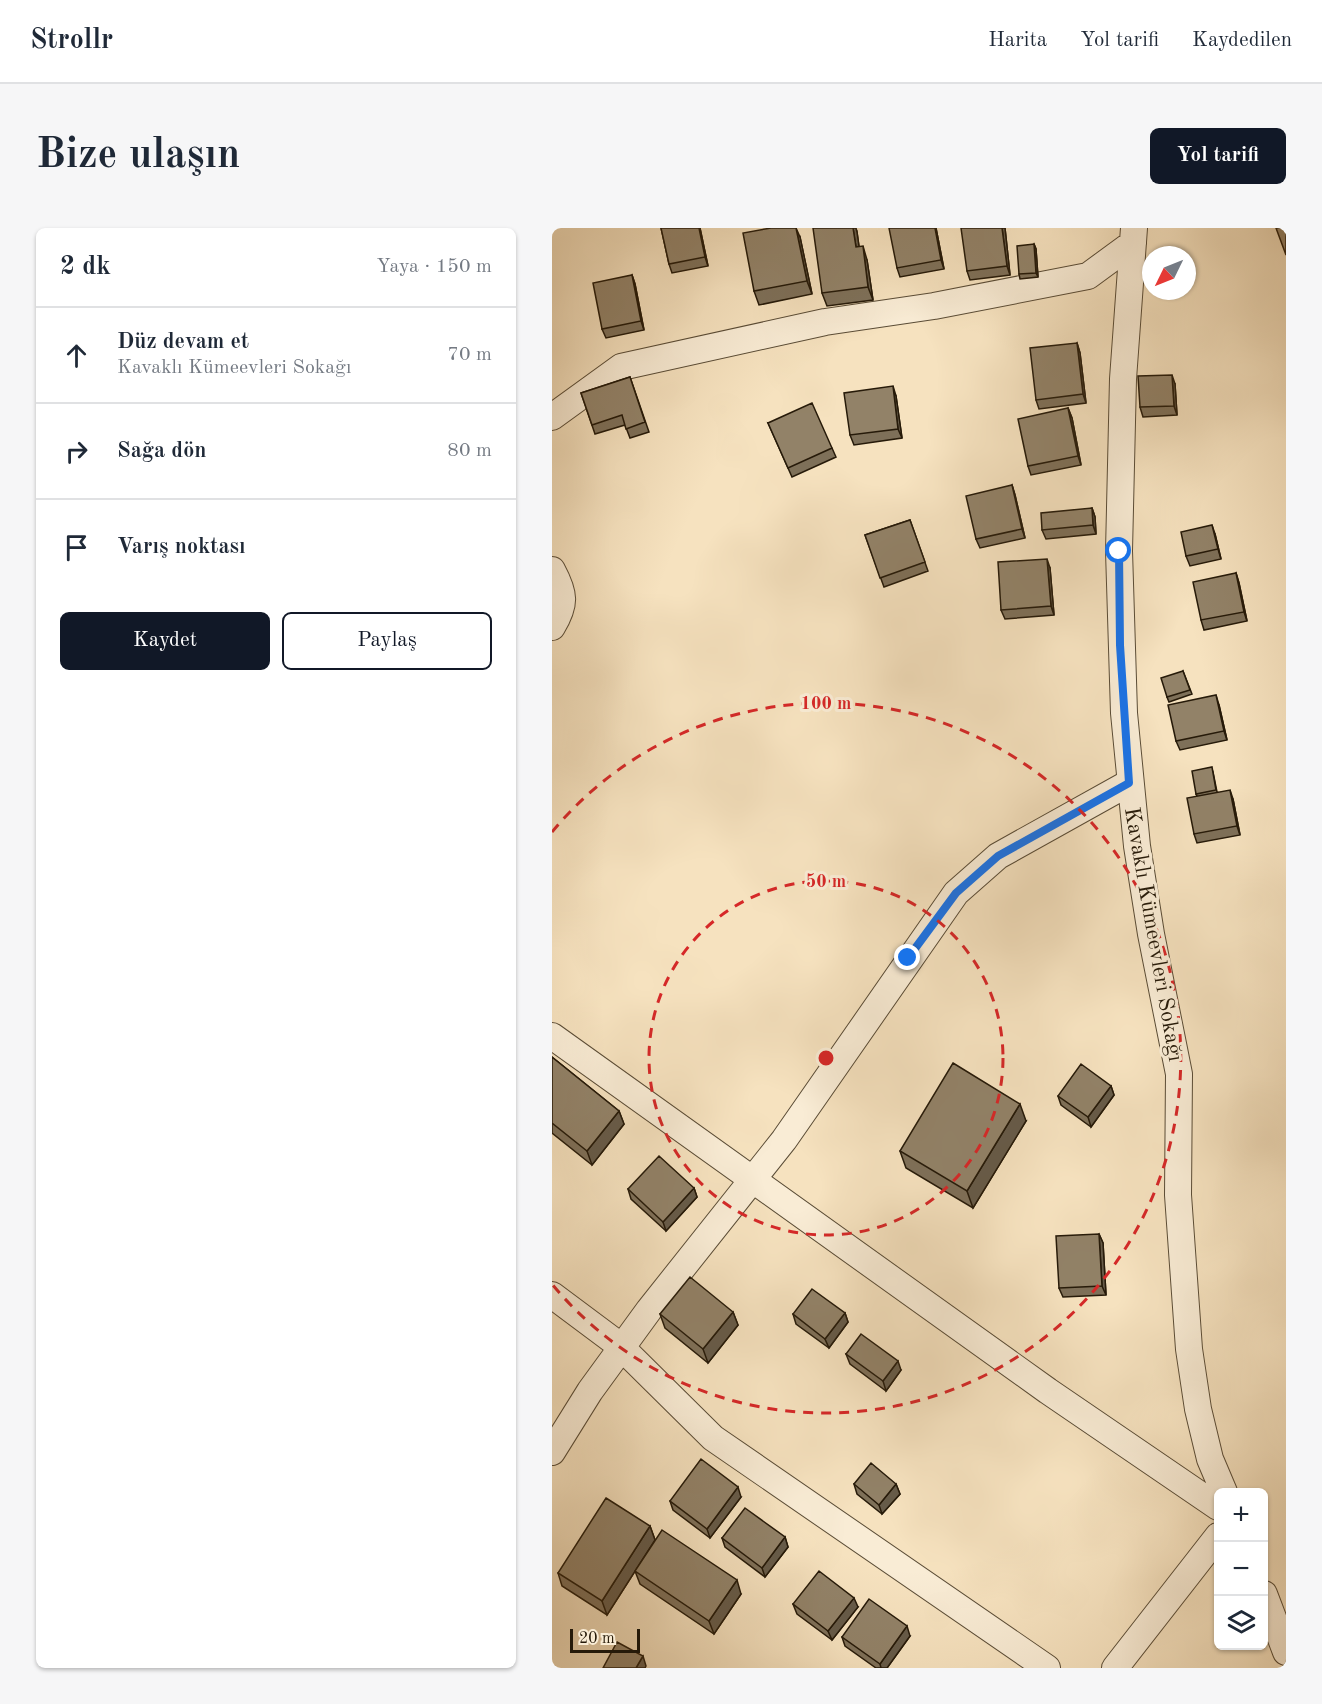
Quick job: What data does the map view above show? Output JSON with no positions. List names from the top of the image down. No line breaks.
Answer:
{"streets":{"street":["Kavaklı Kümeevleri Sokağı"]},"scale_bar":"20 m","north":"bottom left","page":{"header":"Strollr","nav":["Harita","Yol tarifi","Kaydedilen"],"buttons":["Yol tarifi",["Kaydet","Paylaş"]],"title":"Bize ulaşın","heading":["2 dk","Yaya · 150 m"],"list":[["Düz devam et","Kavaklı Kümeevleri Sokağı","70 m"],["Sağa dön","80 m"],"Varış noktası"],"map_buttons":["+","−"],"scale":"20 m"},"rings":["100 m","50 m"]}
